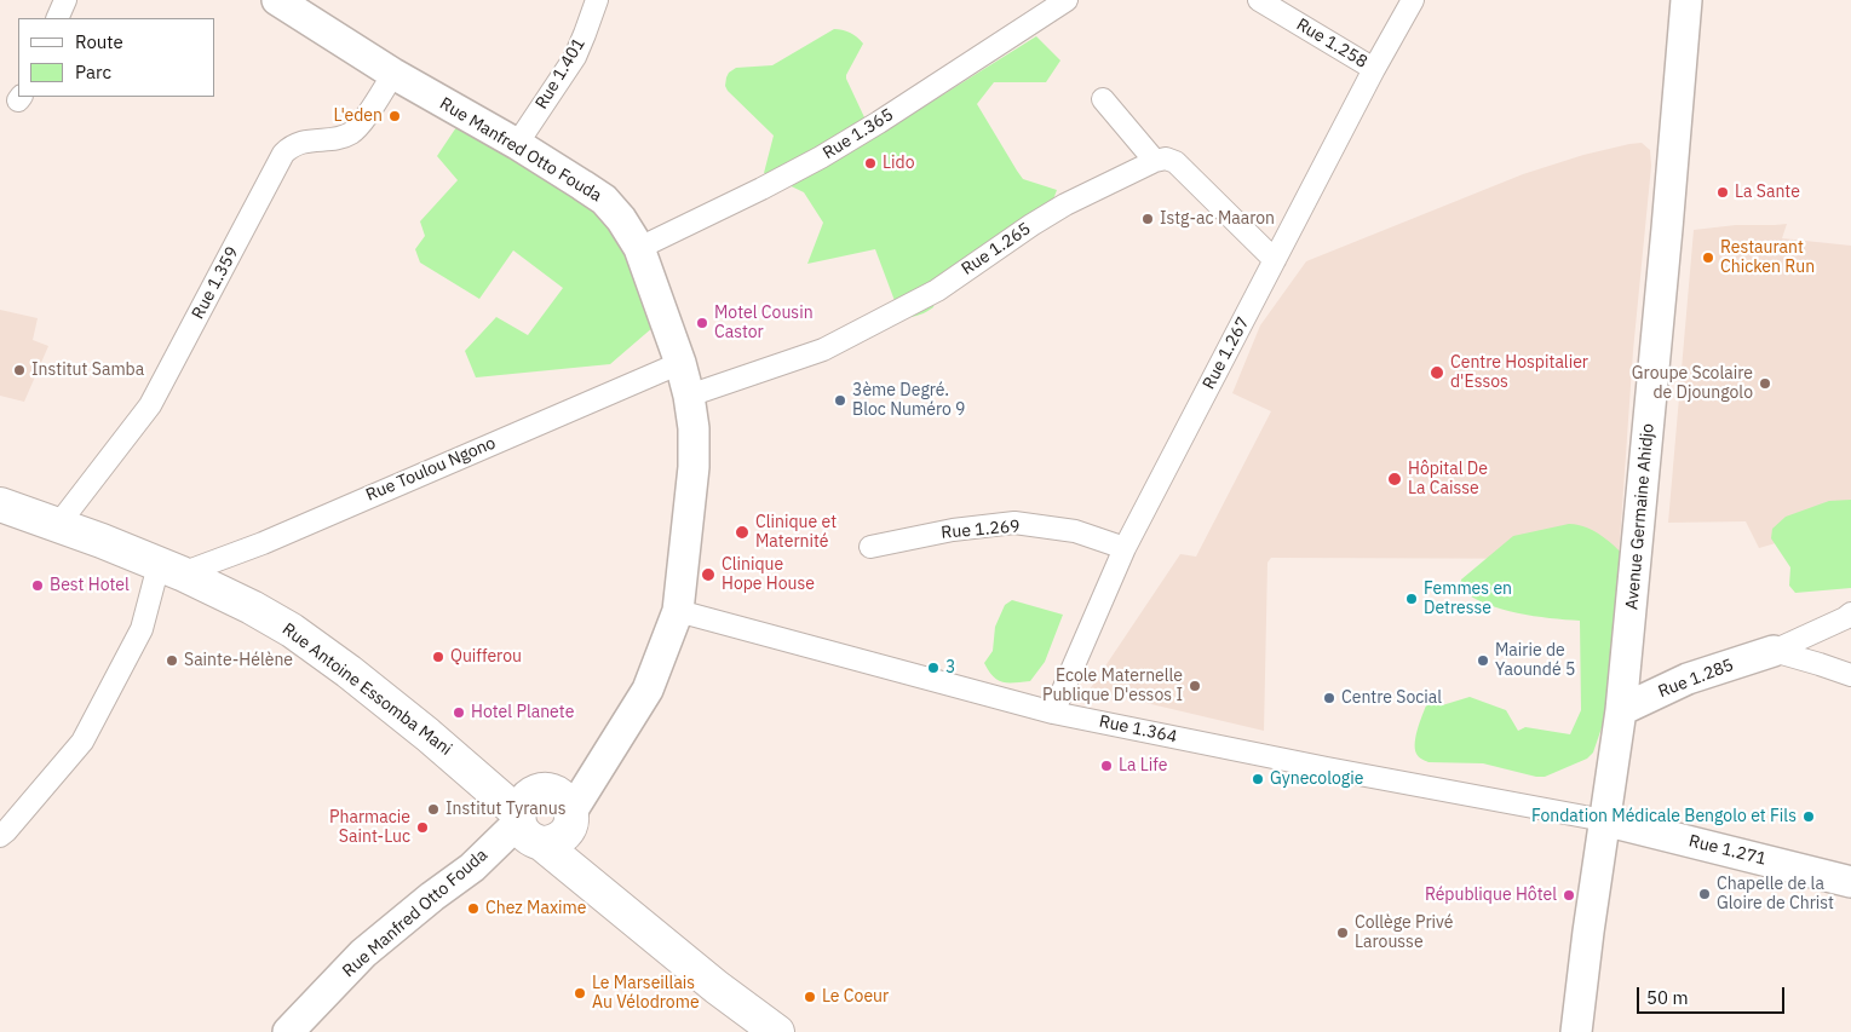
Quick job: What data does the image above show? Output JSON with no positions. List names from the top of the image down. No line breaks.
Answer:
{"streets":{"main road":["Rue Antoine Essomba Mani"],"street":["Rue 1.258","Rue 1.401","Rue 1.365","Rue Manfred Otto Fouda","Rue 1.265","Rue 1.359","Rue 1.267","Rue Toulou Ngono","Avenue Germaine Ahidjo","Rue 1.269","Rue 1.285","Rue 1.364","Rue 1.271"]},"crossings":[["Rue 1.258","Rue 1.267"],["Rue 1.401","Rue Manfred Otto Fouda"],["Rue 1.365","Rue Manfred Otto Fouda"],["Rue Manfred Otto Fouda","Rue 1.265"],["Rue Manfred Otto Fouda","Rue 1.359"],["Rue Manfred Otto Fouda","Rue Toulou Ngono"],["Rue Manfred Otto Fouda","Rue Antoine Essomba Mani"],["Rue Manfred Otto Fouda","Rue 1.364"],["Rue 1.359","Rue Antoine Essomba Mani"],["Rue 1.267","Rue 1.269"],["Rue 1.267","Rue 1.364"],["Rue Toulou Ngono","Rue Antoine Essomba Mani"],["Avenue Germaine Ahidjo","Rue 1.285"],["Avenue Germaine Ahidjo","Rue 1.364"],["Avenue Germaine Ahidjo","Rue 1.271"],["Rue 1.364","Rue 1.271"]],"places":["L'eden","Lido","La Sante","Istg-ac Maaron","Restaurant Chicken Run","Motel Cousin Castor","Institut Samba","Centre Hospitalier d'Essos","Groupe Scolaire de Djoungolo","3ème Degré. Bloc Numéro 9","Hôpital De La Caisse","Clinique et Maternité","Clinique Hope House","Best Hotel","Femmes en Detresse","Quifferou","Sainte-Hélène","Mairie de Yaoundé 5","3","Ecole Maternelle Publique D'essos I","Centre Social","Hotel Planete","La Life","Gynecologie","Institut Tyranus","Fondation Médicale Bengolo et Fils","Pharmacie Saint-Luc","Chapelle de la Gloire de Christ","République Hôtel","Chez Maxime","Collège Privé Larousse","Le Marseillais Au Vélodrome","Le Coeur"],"legend":["Route","Parc"],"scale_bar":"50 m"}
